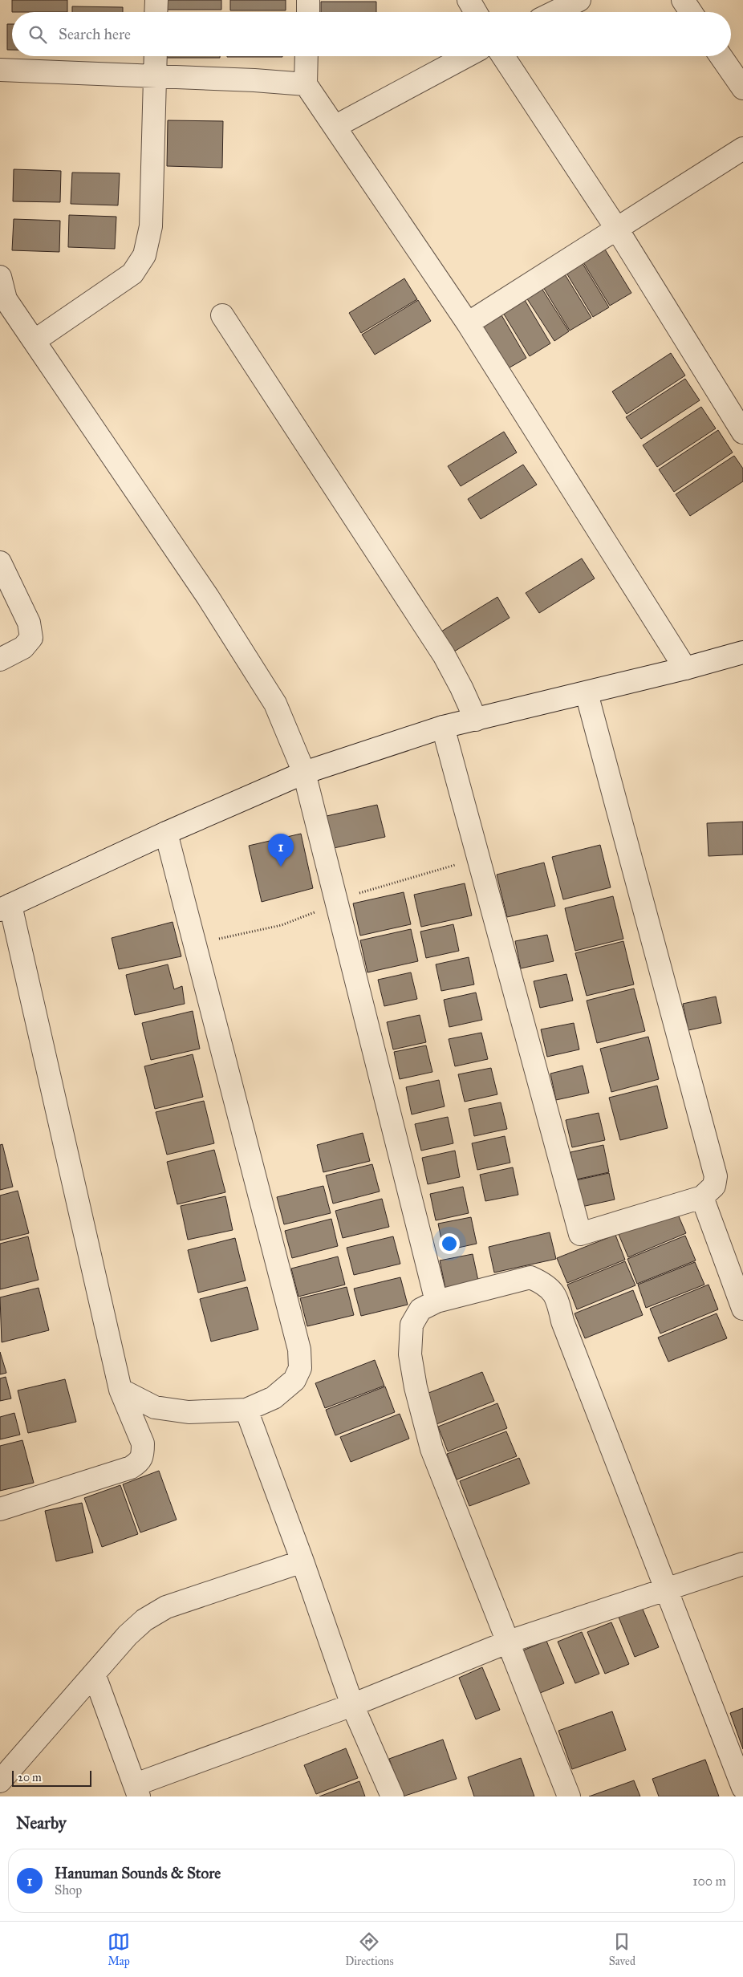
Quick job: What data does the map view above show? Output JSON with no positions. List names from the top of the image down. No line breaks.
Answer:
{"scale_bar":"20 m","page":{"search":"Search here","pins":"1","scale":"20 m","heading":"Nearby","list":[{"mark":"1","name":"Hanuman Sounds & Store","note":"Shop","value":"100 m"}],"nav":["Map","Directions","Saved"]}}
